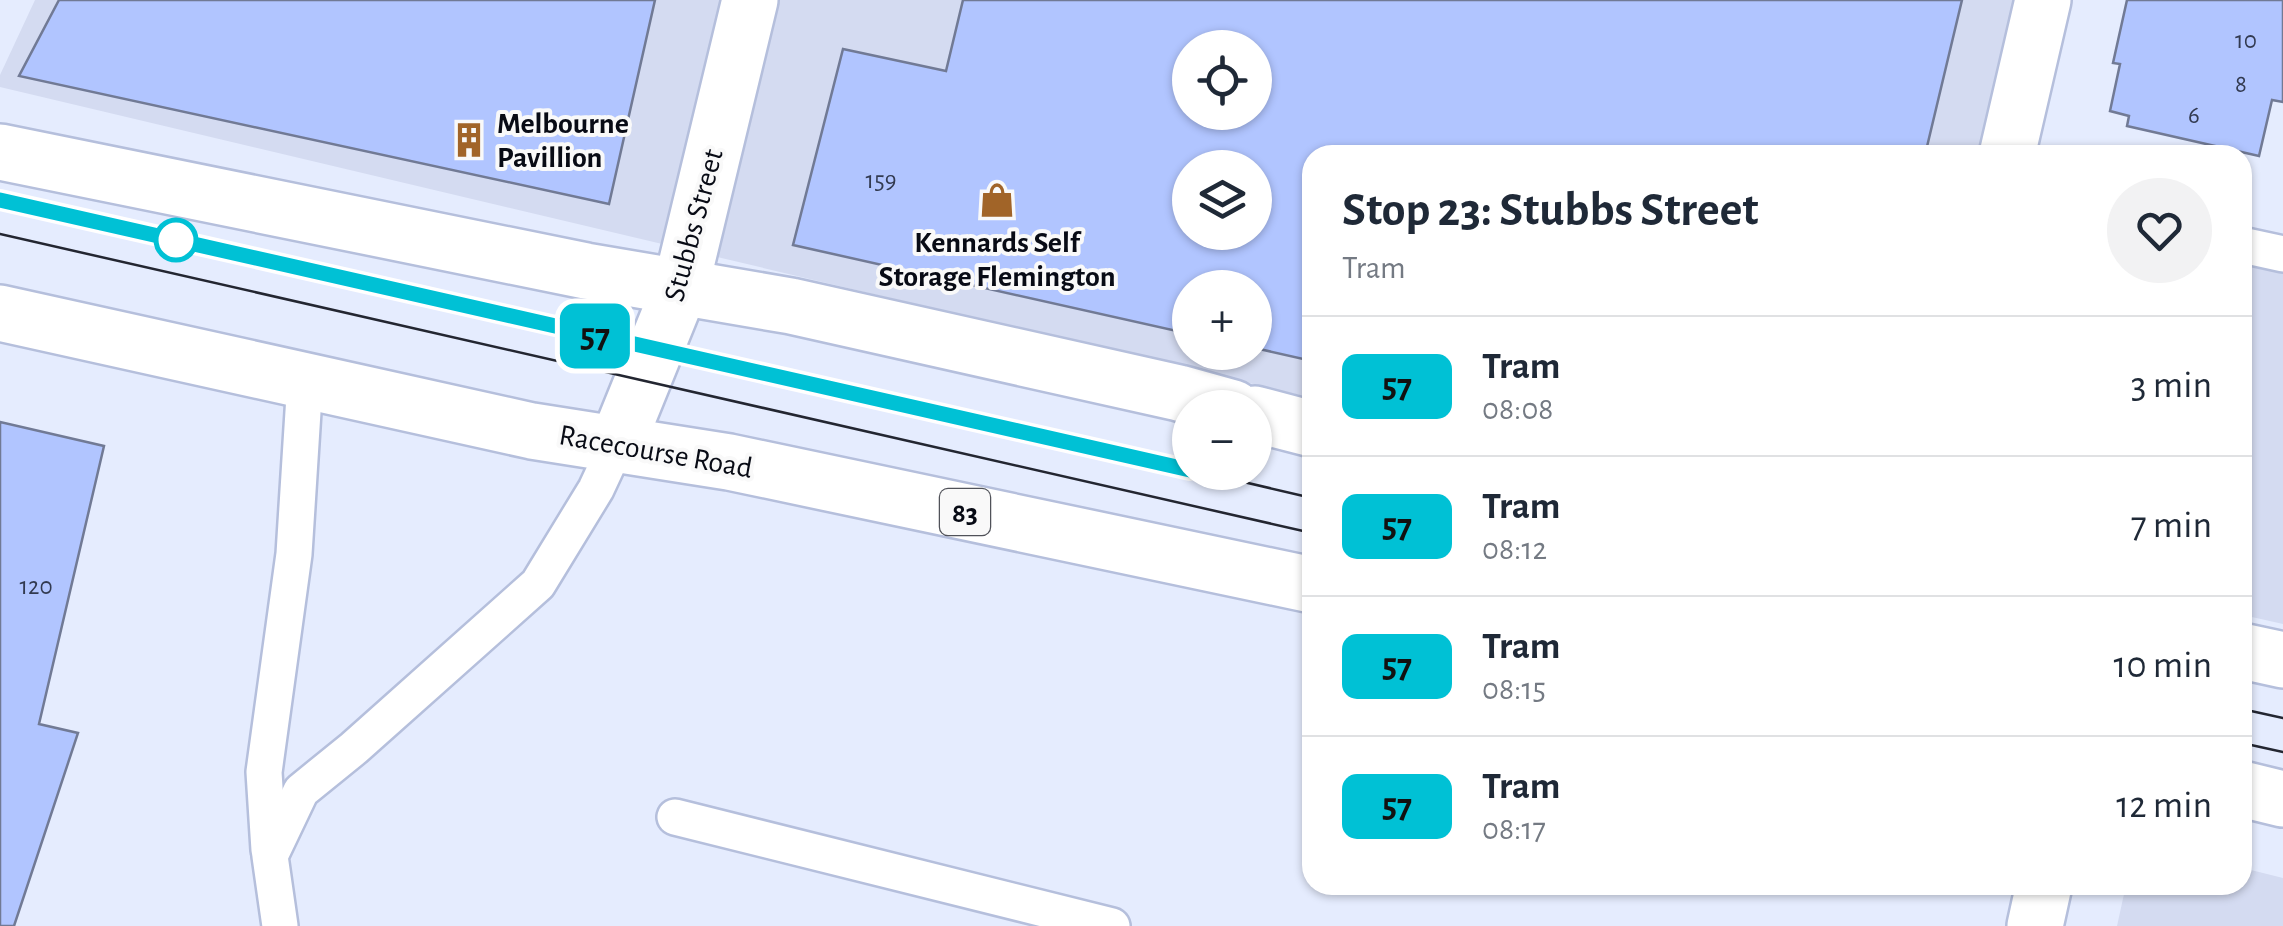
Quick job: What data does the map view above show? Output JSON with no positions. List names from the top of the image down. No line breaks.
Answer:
{"streets":{"main road":["Stubbs Street","Racecourse Road","83"]},"crossings":[["Stubbs Street","Racecourse Road"]],"places":{"building":["Melbourne Pavillion"],"shop":["Kennards Self Storage Flemington"]},"lines":["tram line 57"],"house_numbers":["10","8","6","159","120"],"page":{"on_map":"57","map_buttons":["+","−"],"heading":["Stop 23: Stubbs Street","Tram"],"list":[{"mark":"57","name":"Tram","note":"08:08","value":"3 min"},{"mark":"57","name":"Tram","note":"08:12","value":"7 min"},{"mark":"57","name":"Tram","note":"08:15","value":"10 min"},{"mark":"57","name":"Tram","note":"08:17","value":"12 min"}]}}
